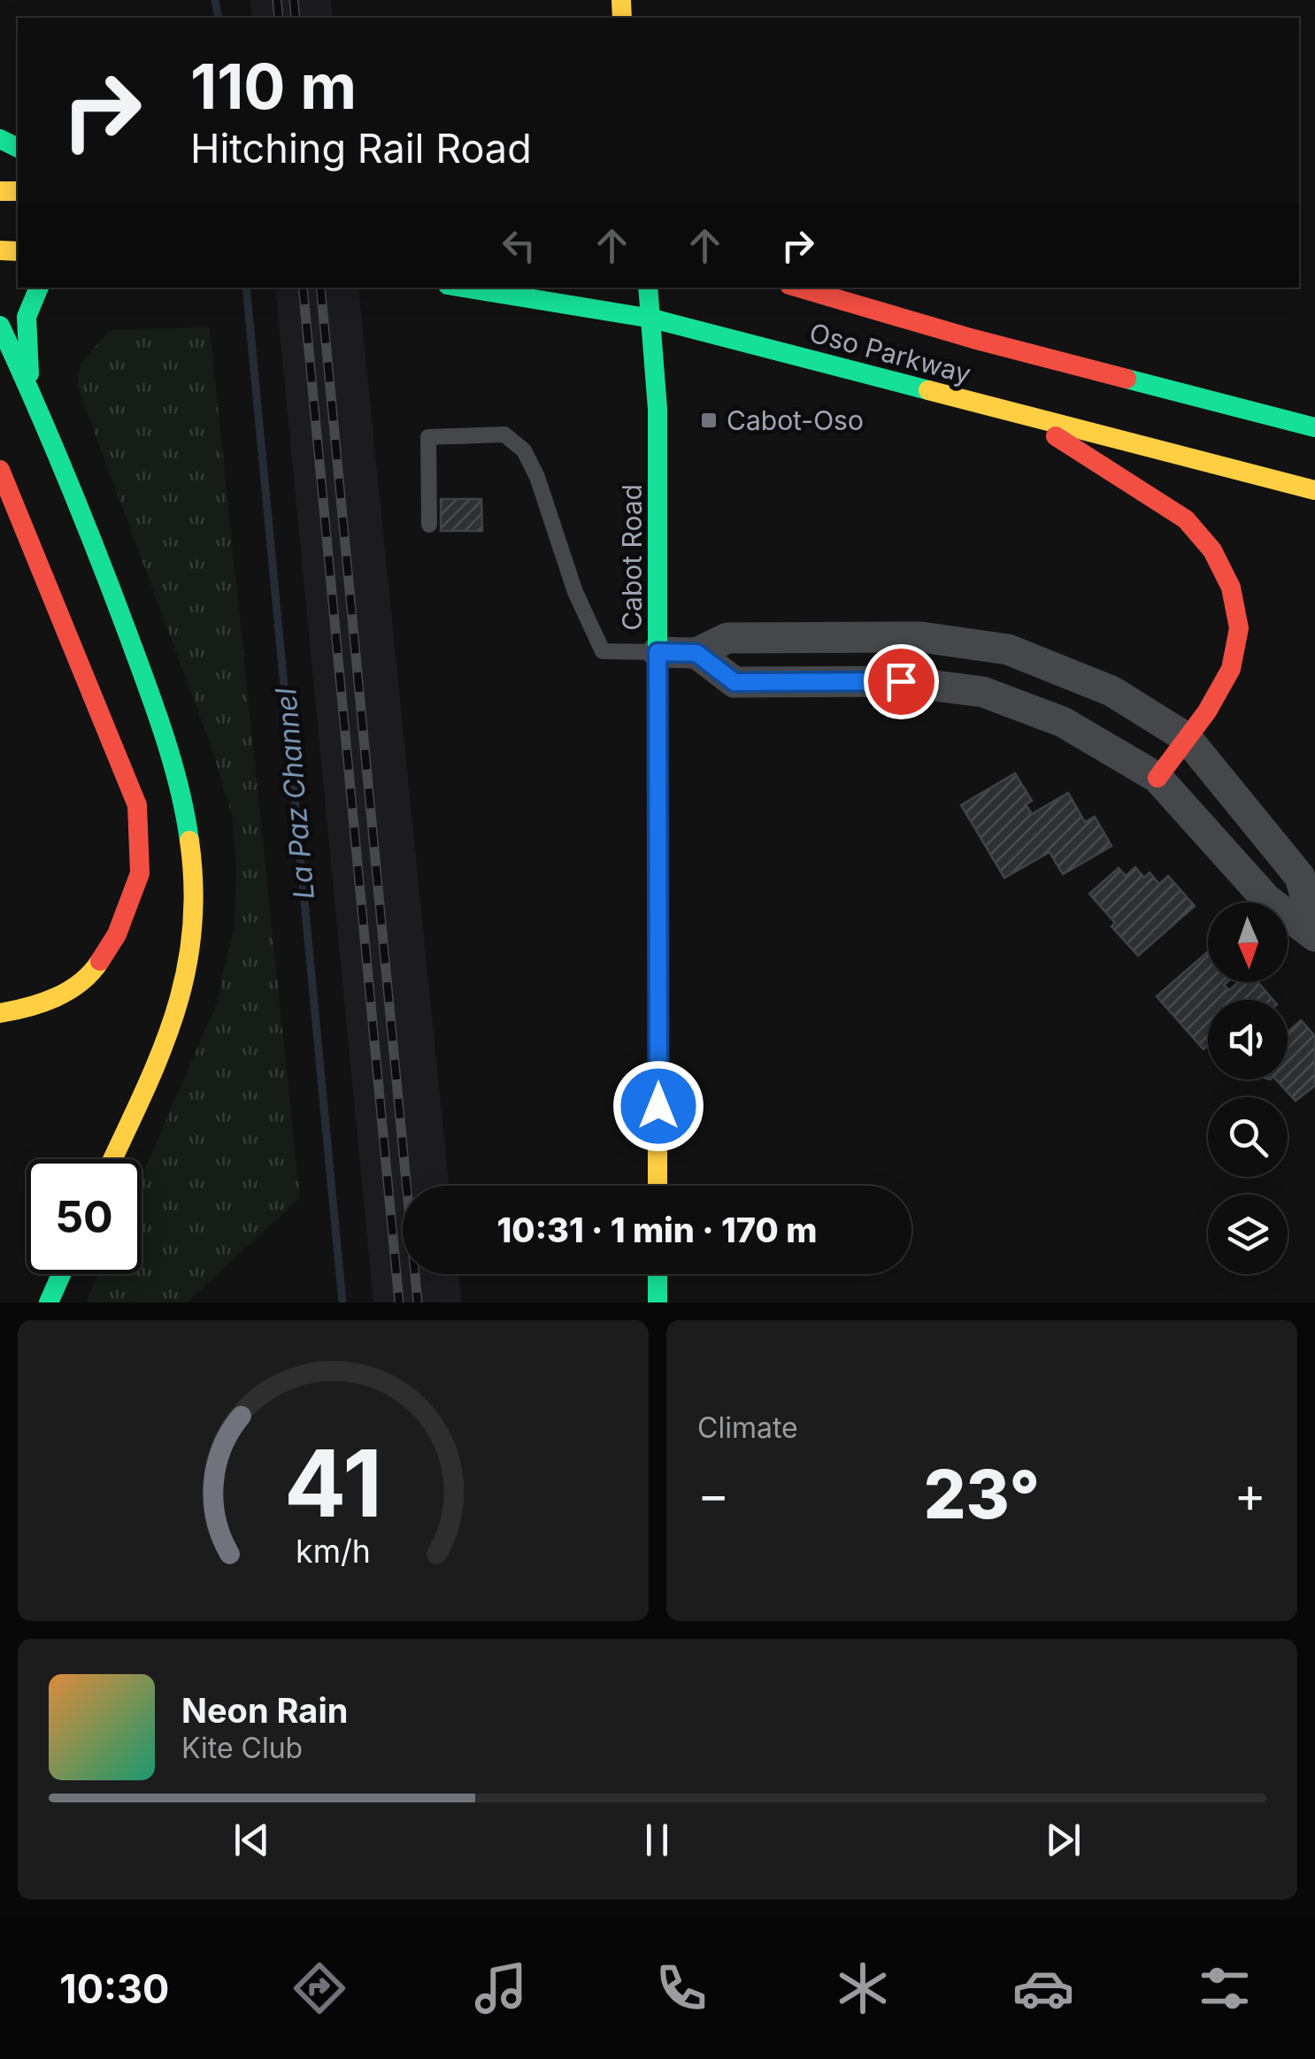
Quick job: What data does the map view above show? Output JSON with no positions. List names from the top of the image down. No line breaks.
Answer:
{"streets":{"main road":["Oso Parkway","Cabot Road"]},"crossings":[["Oso Parkway","Cabot Road"]],"water":["La Paz Channel"],"places":{"transit":["Cabot-Oso"]},"north":"bottom","page":{"turn":["110 m","Hitching Rail Road"],"limit":"50","trip":"10:31 · 1 min · 170 m","tile":"Climate","heat":["−","23°","+"],"song":["Neon Rain","Kite Club"],"tabs":"10:30","gauge":["41","km/h"]}}
